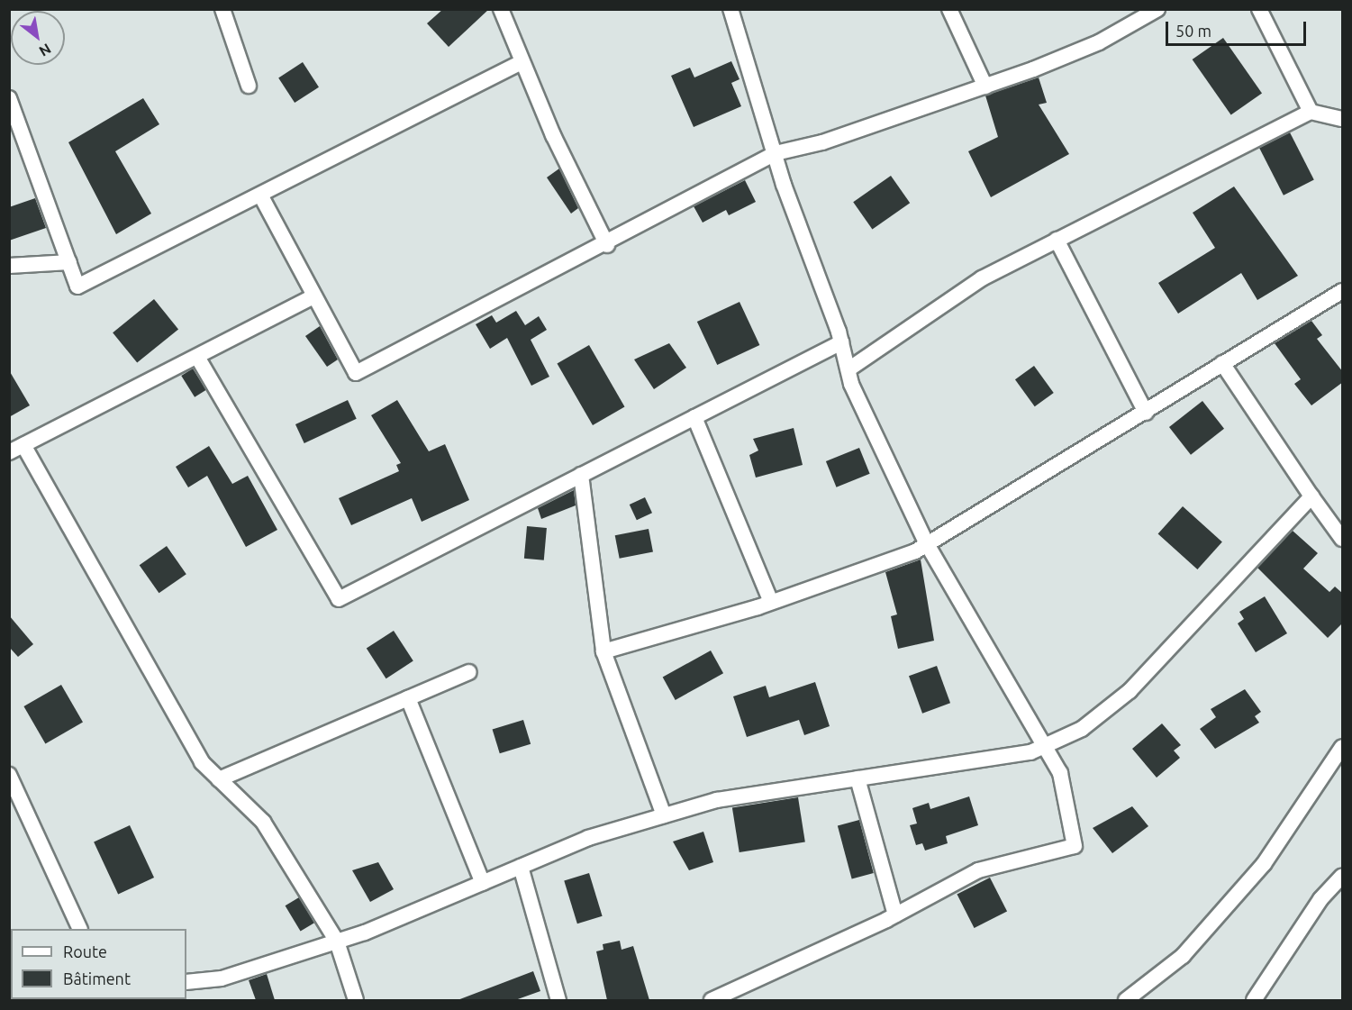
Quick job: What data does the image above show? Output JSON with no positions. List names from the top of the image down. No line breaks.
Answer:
{"legend":["Route","Bâtiment"],"scale_bar":"50 m","north":"bottom right"}
